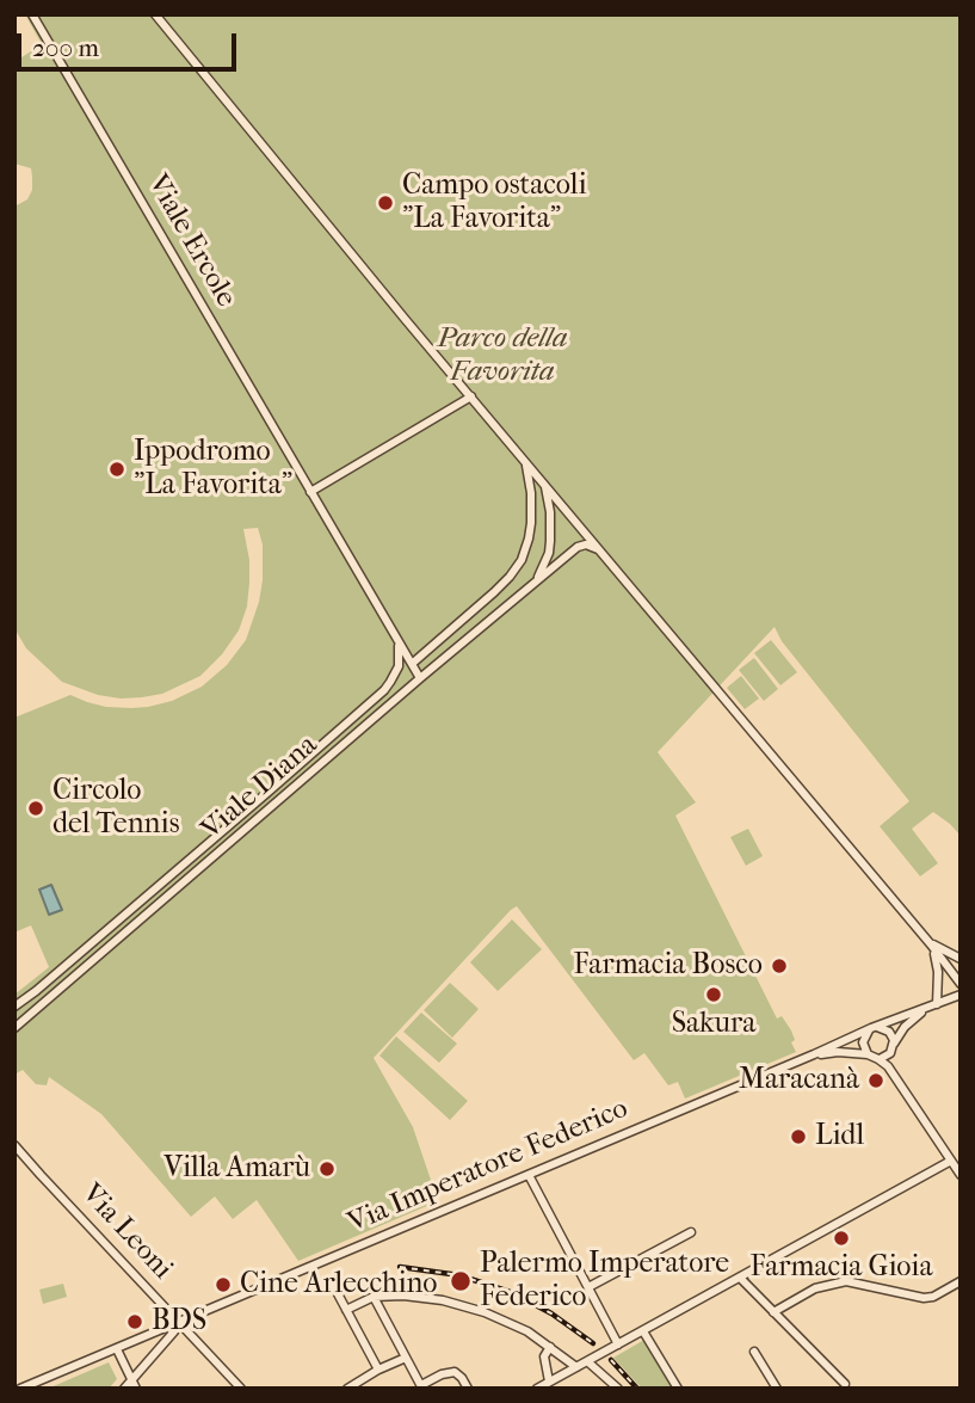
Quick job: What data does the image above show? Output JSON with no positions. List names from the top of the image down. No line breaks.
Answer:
{"streets":{"street":["Viale Ercole","Viale Diana","Via Imperatore Federico","Via Leoni"]},"crossings":[["Viale Ercole","Viale Diana"],["Via Imperatore Federico","Via Leoni"]],"parks":["Parco della Favorita"],"places":["Campo ostacoli \"La Favorita\"","Ippodromo \"La Favorita\"","Circolo del Tennis","Farmacia Bosco","Sakura","Maracanà","Lidl","Villa Amarù","Farmacia Gioia","Palermo Imperatore Federico","Cine Arlecchino","BDS"],"scale_bar":"200 m"}
